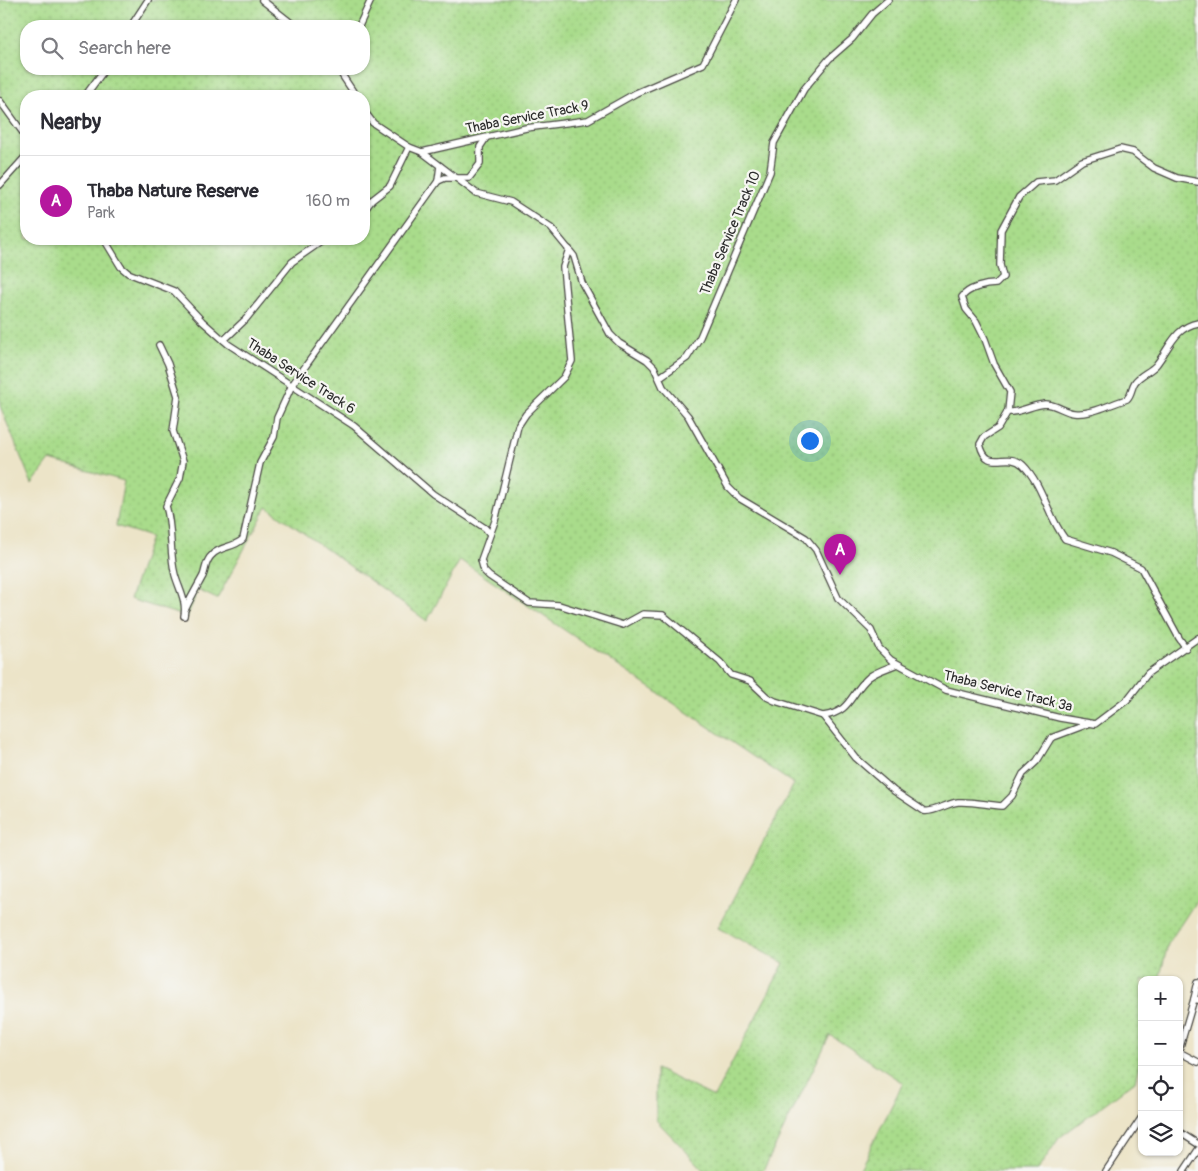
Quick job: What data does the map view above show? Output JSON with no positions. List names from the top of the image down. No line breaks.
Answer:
{"streets":{"street":["Thaba Service Track 9","Thaba Service Track 10","Thaba Service Track 6","Thaba Service Track 3a"]},"crossings":[["Thaba Service Track 9","Thaba Service Track 3a"],["Thaba Service Track 10","Thaba Service Track 3a"]],"page":{"search":"Search here","heading":"Nearby","list":[{"mark":"A","name":"Thaba Nature Reserve","note":"Park","value":"160 m"}],"pins":"A","map_buttons":["+","−"]}}
